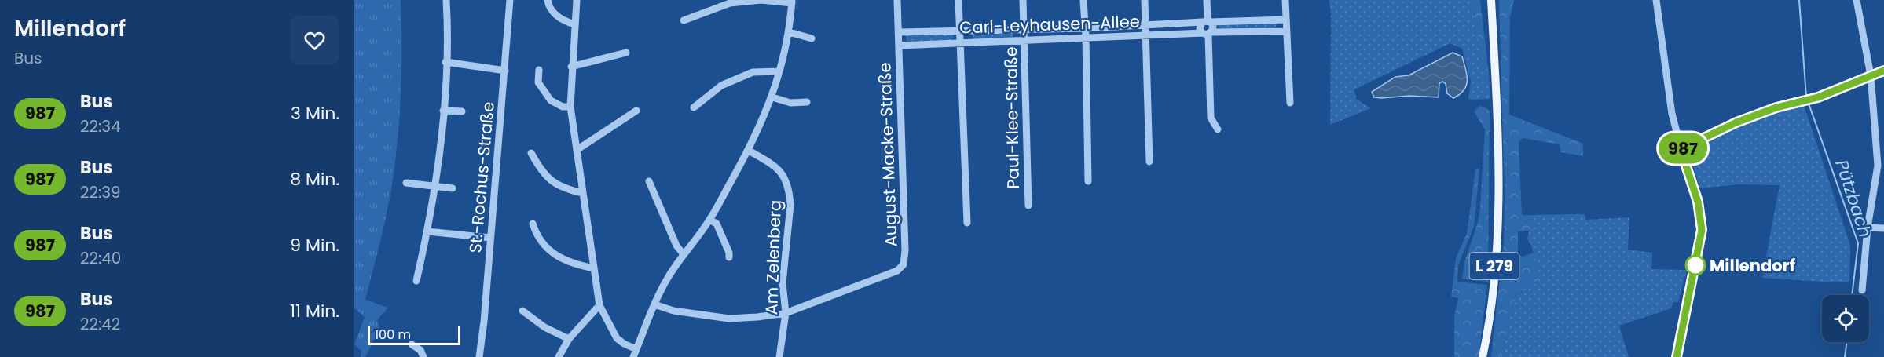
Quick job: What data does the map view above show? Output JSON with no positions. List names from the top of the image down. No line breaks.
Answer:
{"streets":{"main road":["L 279"],"street":["Carl-Leyhausen-Allee","Paul-Klee-Straße","August-Macke-Straße","St.-Rochus-Straße","Am Zelenberg"]},"crossings":[["Carl-Leyhausen-Allee","Paul-Klee-Straße"],["Carl-Leyhausen-Allee","August-Macke-Straße"],["August-Macke-Straße","Am Zelenberg"]],"water":["Pützbach"],"places":["Millendorf"],"lines":["bus line 987"],"scale_bar":"100 m","page":{"heading":["Millendorf","Bus"],"on_map":"987","list":[{"mark":"987","name":"Bus","note":"22:34","value":"3 Min."},{"mark":"987","name":"Bus","note":"22:39","value":"8 Min."},{"mark":"987","name":"Bus","note":"22:40","value":"9 Min."},{"mark":"987","name":"Bus","note":"22:42","value":"11 Min."}],"scale":"100 m"}}
